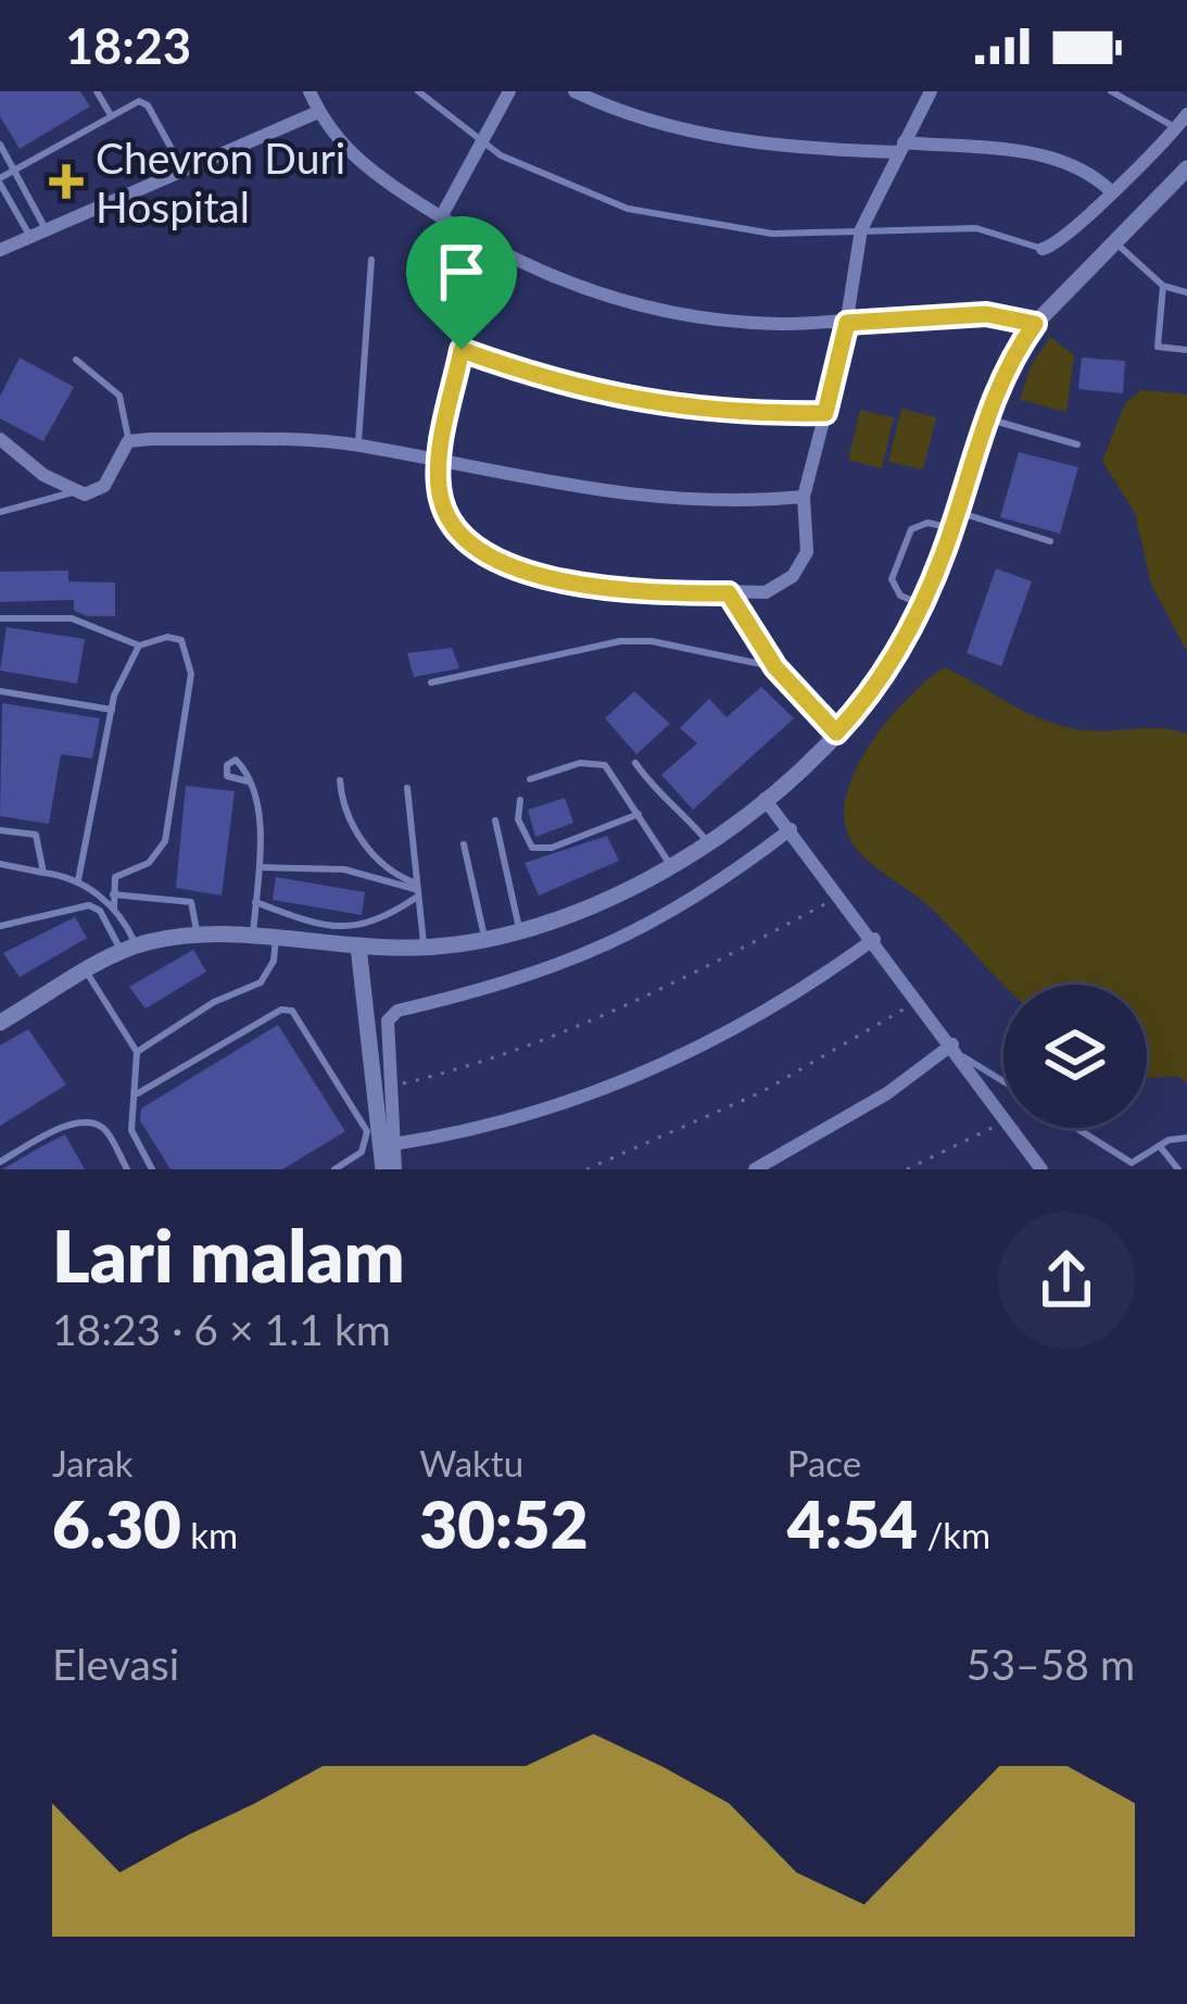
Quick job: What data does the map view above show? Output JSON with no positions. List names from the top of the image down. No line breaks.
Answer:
{"places":{"health":["Chevron Duri Hospital"]},"page":{"status":"18:23","heading":["Lari malam","18:23 · 6 × 1.1 km"],"stats":[["Jarak","6.30 km"],["Waktu","30:52"],["Pace","4:54 /km"]],"chart":["Elevasi","53–58 m"]}}
